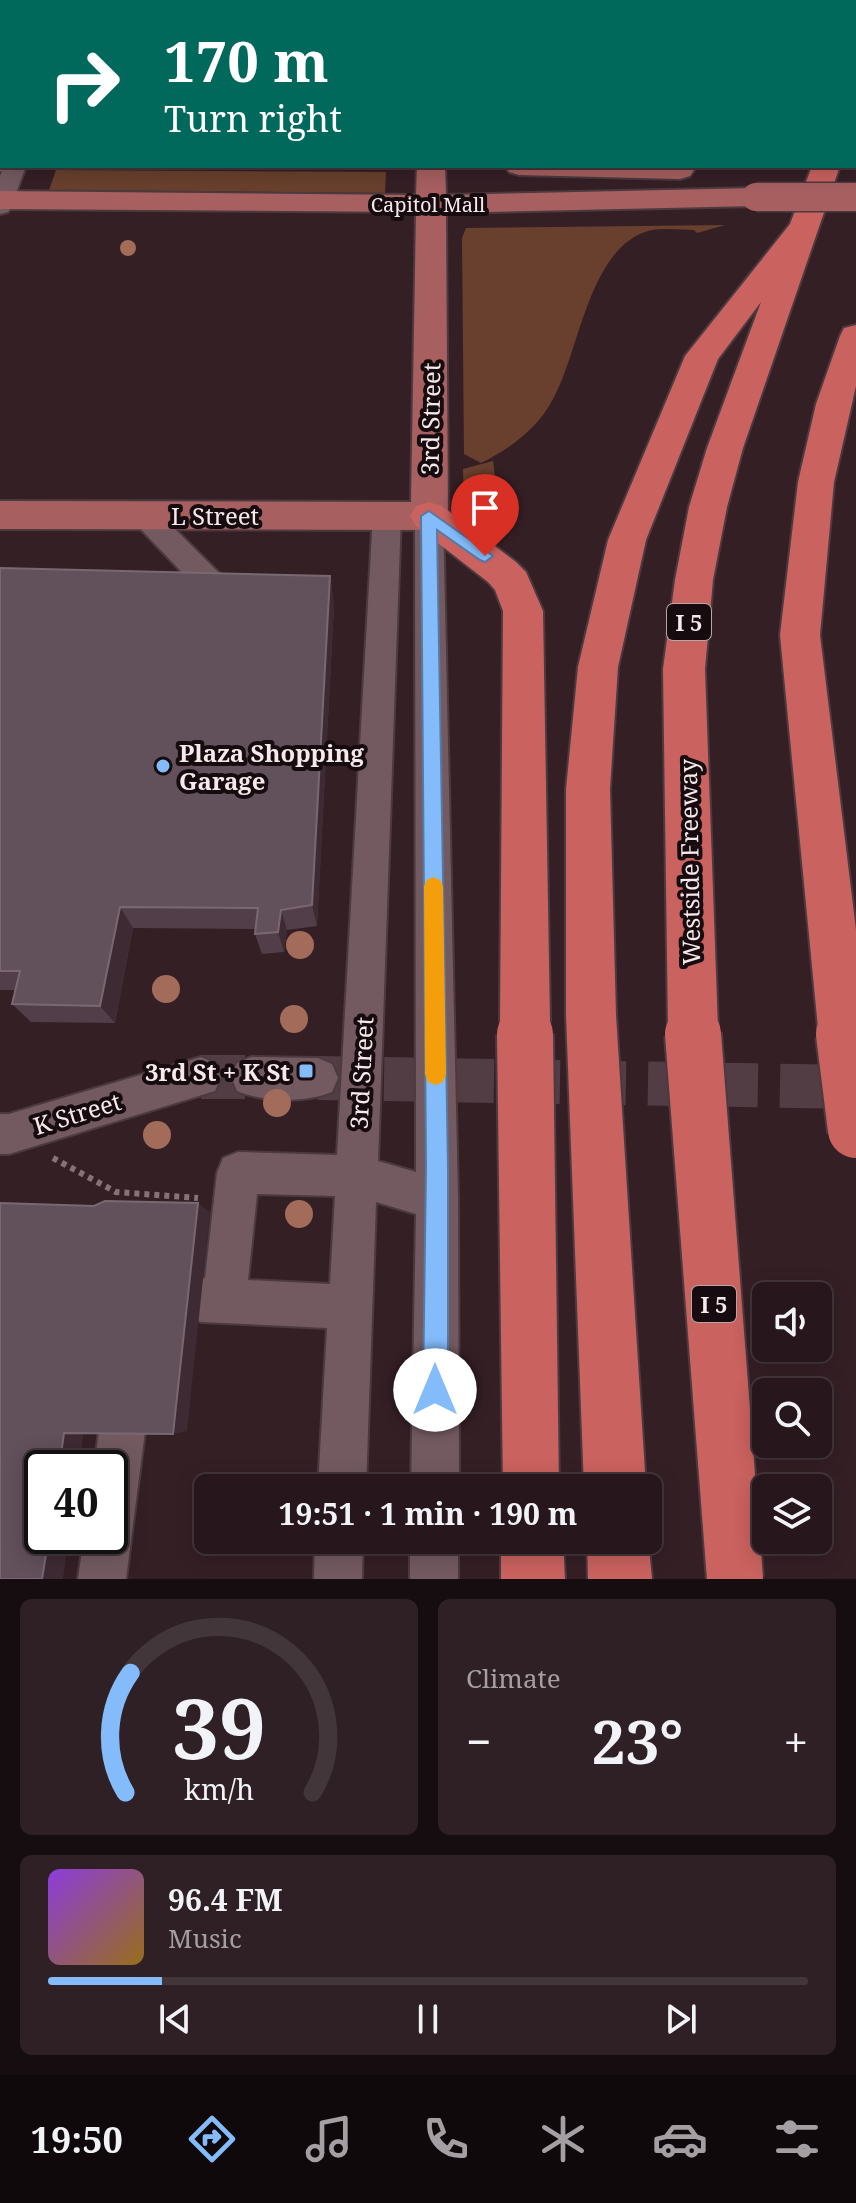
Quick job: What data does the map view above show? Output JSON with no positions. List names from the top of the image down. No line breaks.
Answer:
{"streets":{"highway":["I 5","Westside Freeway"],"main road":["Capitol Mall","3rd Street","L Street"],"street":["K Street"]},"crossings":[["Capitol Mall","3rd Street"],["3rd Street","L Street"]],"places":{"other":["Plaza Shopping Garage"],"transit":["3rd St + K St"]},"page":{"turn":["170 m","Turn right"],"limit":"40","trip":"19:51 · 1 min · 190 m","tile":"Climate","heat":["−","23°","+"],"song":["96.4 FM","Music"],"tabs":"19:50","gauge":["39","km/h"]}}
